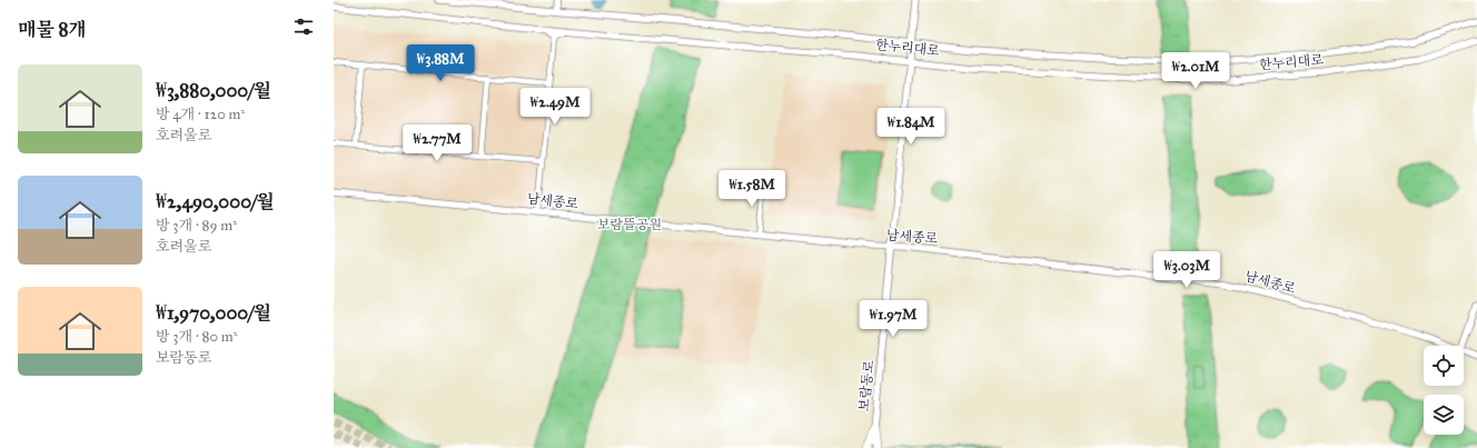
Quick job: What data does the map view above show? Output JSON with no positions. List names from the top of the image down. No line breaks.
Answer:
{"streets":{"street":["한누리대로","남세종로","보람동로"]},"crossings":[["한누리대로","보람동로"],["남세종로","보람동로"]],"parks":["보람뜰공원"],"page":{"heading":"매물 8개","price":["₩3.88M","₩2.01M","₩2.49M","₩1.84M","₩2.77M","₩1.58M","₩3.03M","₩1.97M"],"list":[{"name":"₩3,880,000/월","note":"방 4개 · 120 m² · 호려울로"},{"name":"₩2,490,000/월","note":"방 3개 · 89 m² · 호려울로"},{"name":"₩1,970,000/월","note":"방 3개 · 80 m² · 보람동로"}]}}
